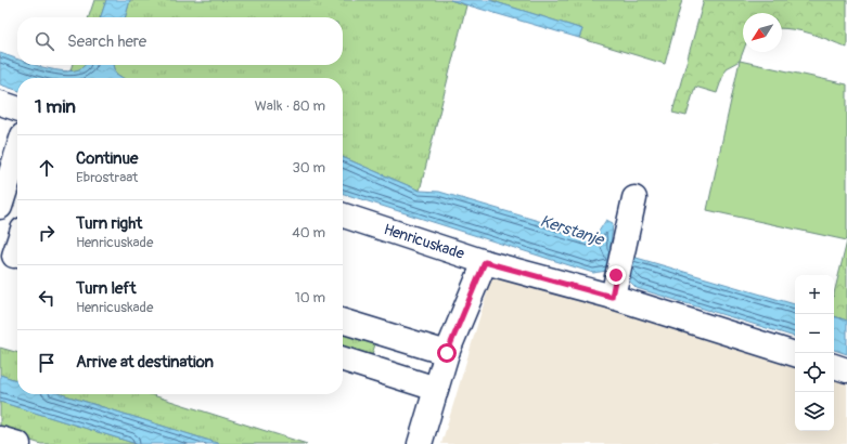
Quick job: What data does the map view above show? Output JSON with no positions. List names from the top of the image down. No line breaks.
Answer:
{"streets":{"street":["Henricuskade"]},"water":["Kerstanje"],"north":"bottom left","page":{"search":"Search here","heading":["1 min","Walk · 80 m"],"list":[["Continue","Ebrostraat","30 m"],["Turn right","Henricuskade","40 m"],["Turn left","Henricuskade","10 m"],"Arrive at destination"],"map_buttons":["+","−"]}}
